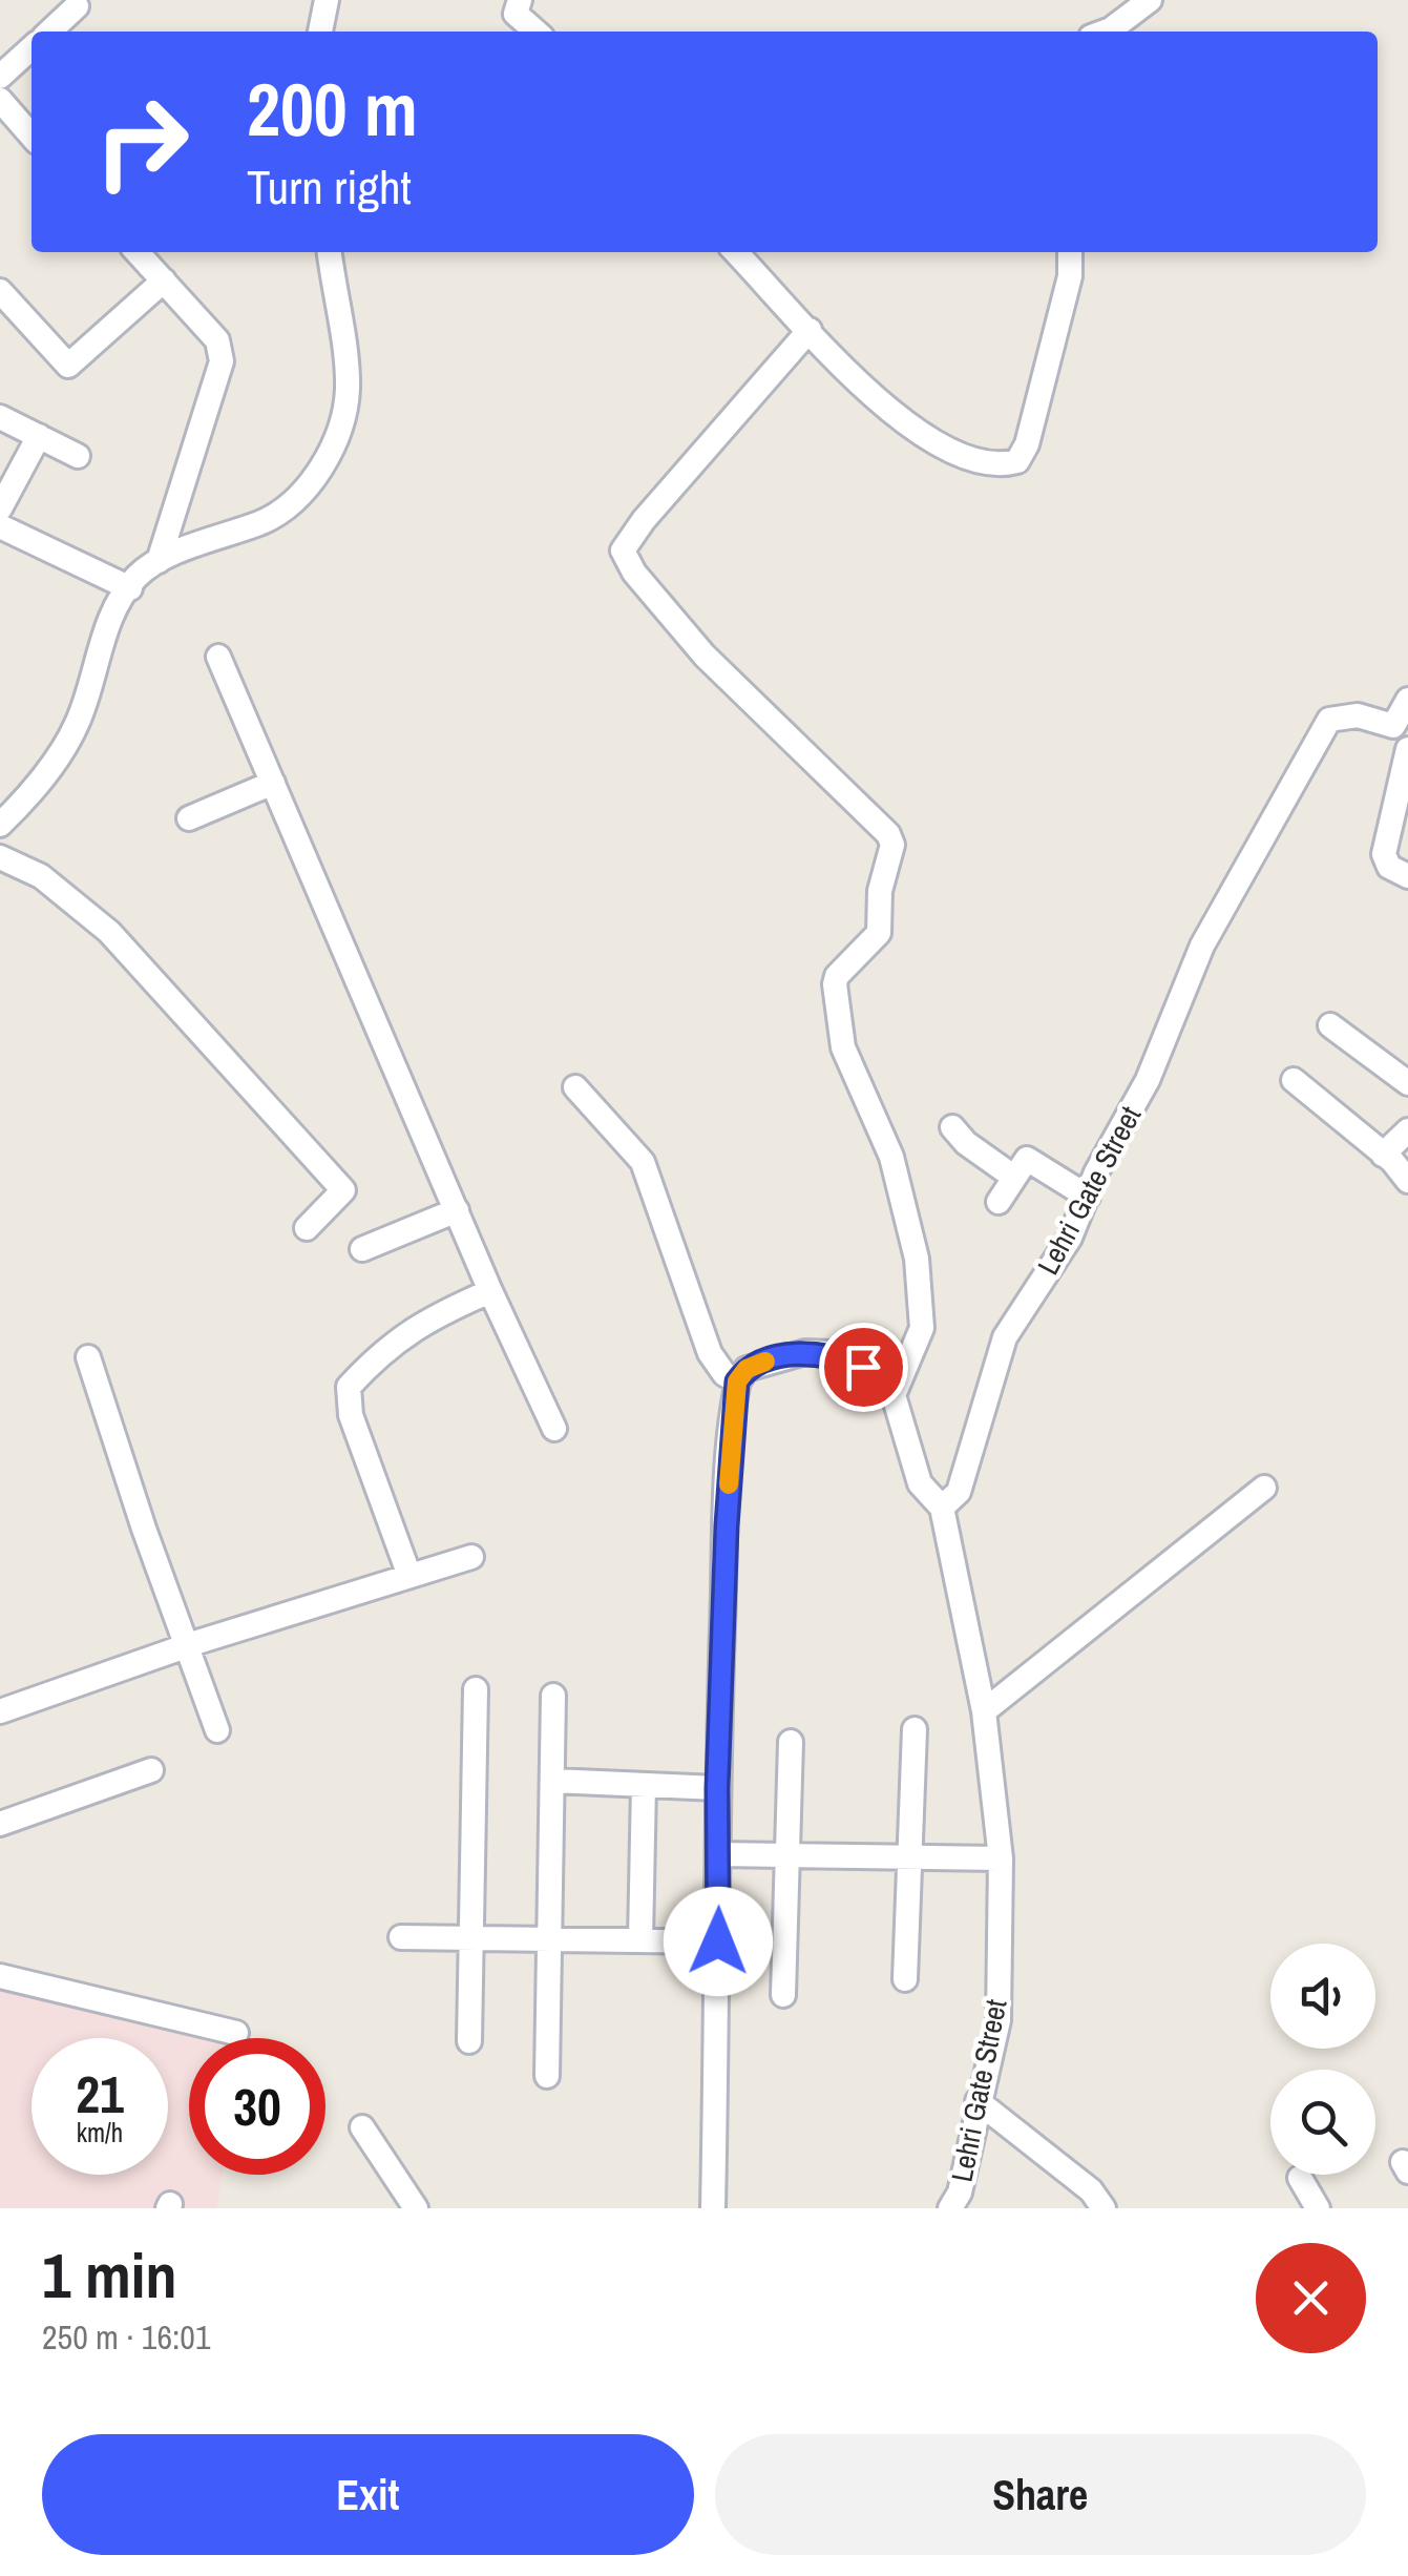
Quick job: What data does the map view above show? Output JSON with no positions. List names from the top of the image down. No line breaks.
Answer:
{"streets":{"street":["Lehri Gate Street"]},"page":{"turn":["200 m","Turn right"],"speed":"21 km/h","limit":"30","heading":["1 min","250 m · 16:01"],"buttons":["Exit","Share"]}}
